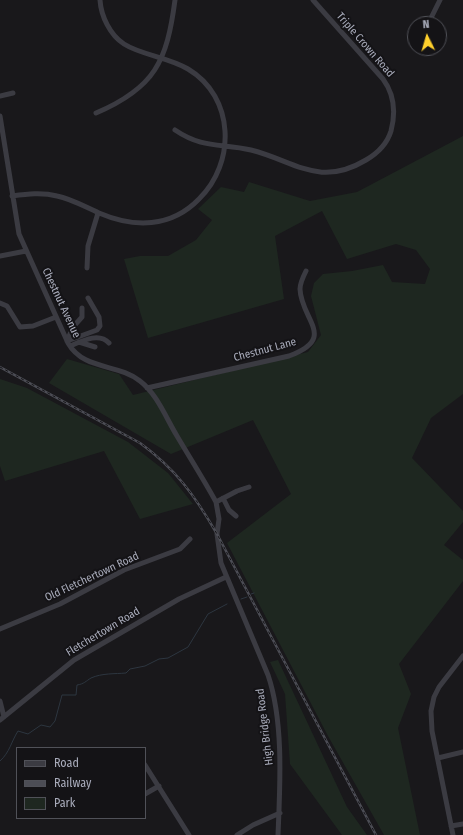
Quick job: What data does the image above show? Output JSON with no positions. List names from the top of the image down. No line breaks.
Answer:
{"streets":{"street":["Triple Crown Road","Chestnut Avenue","Chestnut Lane","Old Fletchertown Road","Fletchertown Road","High Bridge Road"]},"crossings":[["Chestnut Avenue","Chestnut Lane"],["Chestnut Avenue","Fletchertown Road"],["Chestnut Avenue","High Bridge Road"],["Fletchertown Road","High Bridge Road"]],"legend":["Road","Railway","Park"],"north":"top"}
